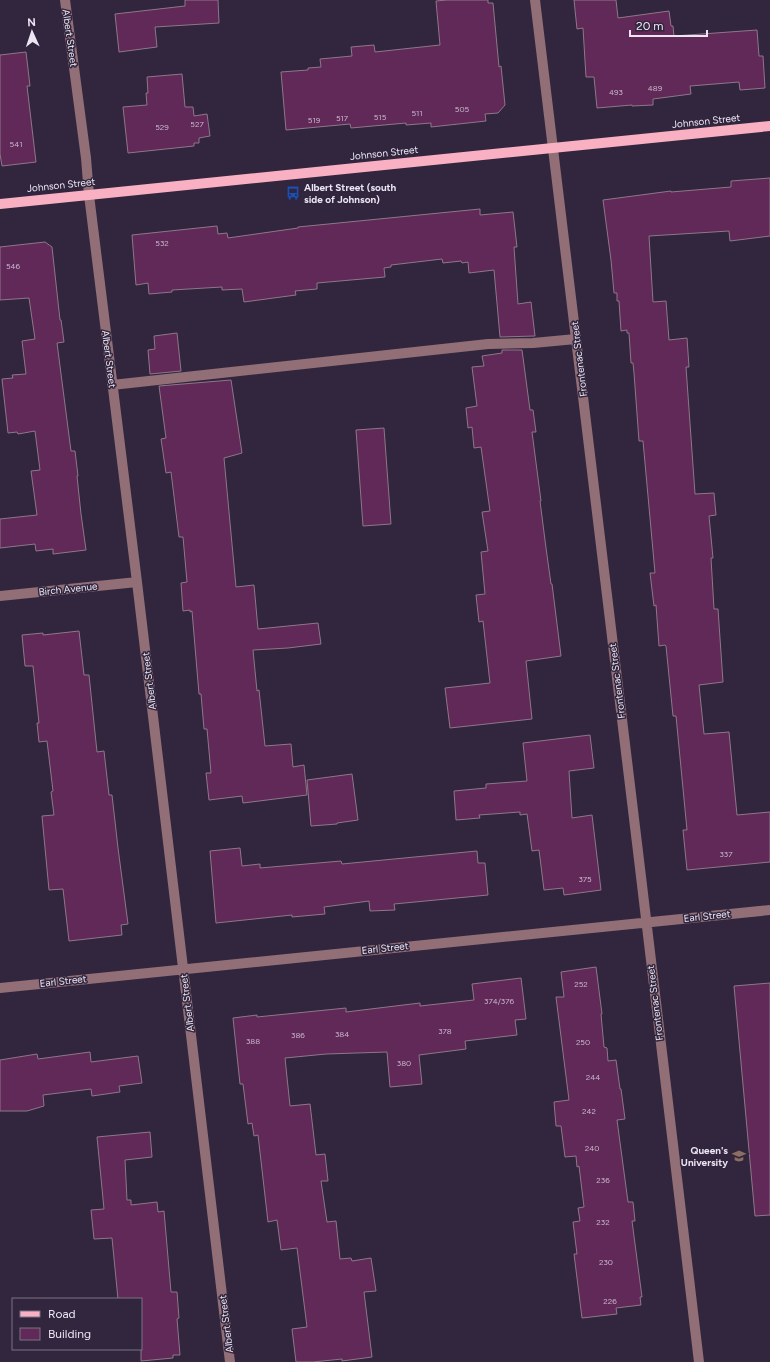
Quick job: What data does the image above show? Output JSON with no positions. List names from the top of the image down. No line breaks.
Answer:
{"streets":{"main road":["Johnson Street"],"street":["Albert Street","Frontenac Street","Birch Avenue","Earl Street"]},"crossings":[["Albert Street","Johnson Street"],["Albert Street","Birch Avenue"],["Albert Street","Earl Street"],["Johnson Street","Frontenac Street"],["Frontenac Street","Earl Street"]],"places":{"bus stop":["Albert Street (south side of Johnson)"],"school or university":["Queen's University"]},"house_numbers":["489","493","505","511","515","517","519","527","529","541","532","546","337","375","252","374/376","378","384","386","388","250","380","244","242","240","236","232","230","226"],"legend":["Road","Building"],"scale_bar":"20 m","north":"top"}
